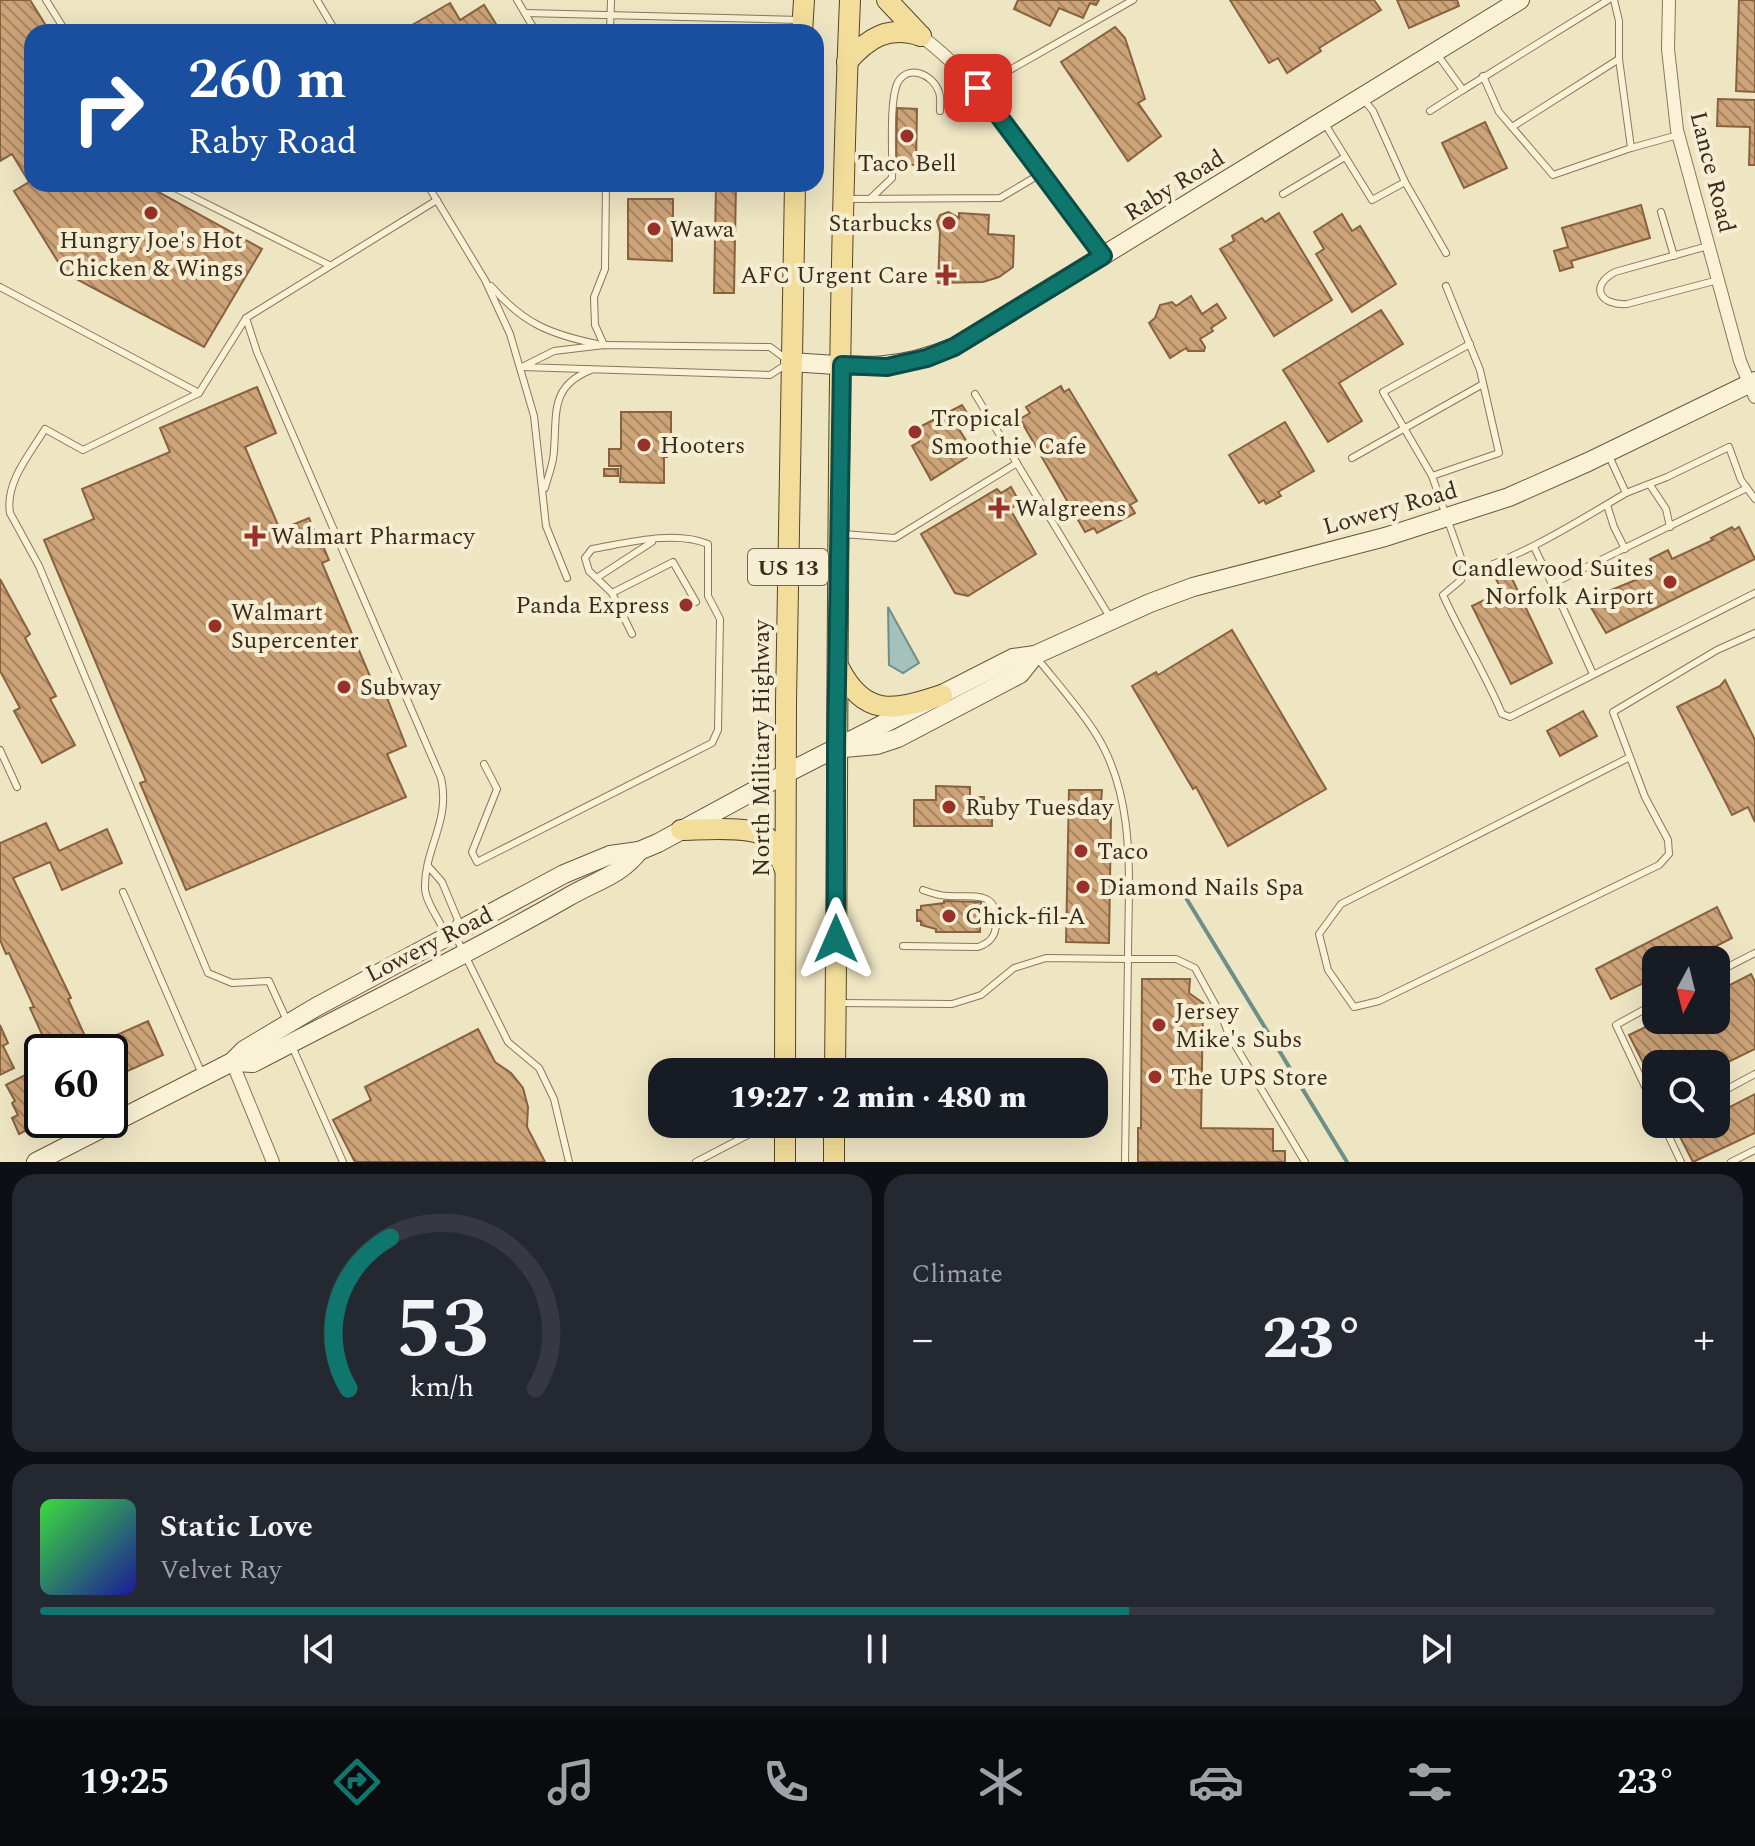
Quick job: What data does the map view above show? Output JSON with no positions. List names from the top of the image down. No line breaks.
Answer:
{"streets":{"main road":["US 13","North Military Highway"],"street":["Lance Road","Raby Road","Lowery Road"]},"crossings":[["Lance Road","Lowery Road"],["Raby Road","US 13"],["Raby Road","North Military Highway"],["Lowery Road","US 13"],["Lowery Road","North Military Highway"]],"places":{"other":["Taco Bell","Hungry Joe's Hot Chicken & Wings","Starbucks","Wawa","Tropical Smoothie Cafe","Hooters","Candlewood Suites Norfolk Airport","Panda Express","Walmart Supercenter","Subway","Ruby Tuesday","Taco","Diamond Nails Spa","Chick-fil-A","Jersey Mike's Subs","The UPS Store"],"health":["AFC Urgent Care","Walgreens","Walmart Pharmacy"]},"north":"bottom","page":{"turn":["260 m","Raby Road"],"limit":"60","trip":"19:27 · 2 min · 480 m","tile":"Climate","heat":["−","23°","+"],"song":["Static Love","Velvet Ray"],"tabs":["19:25","23°"],"gauge":["53","km/h"]}}
